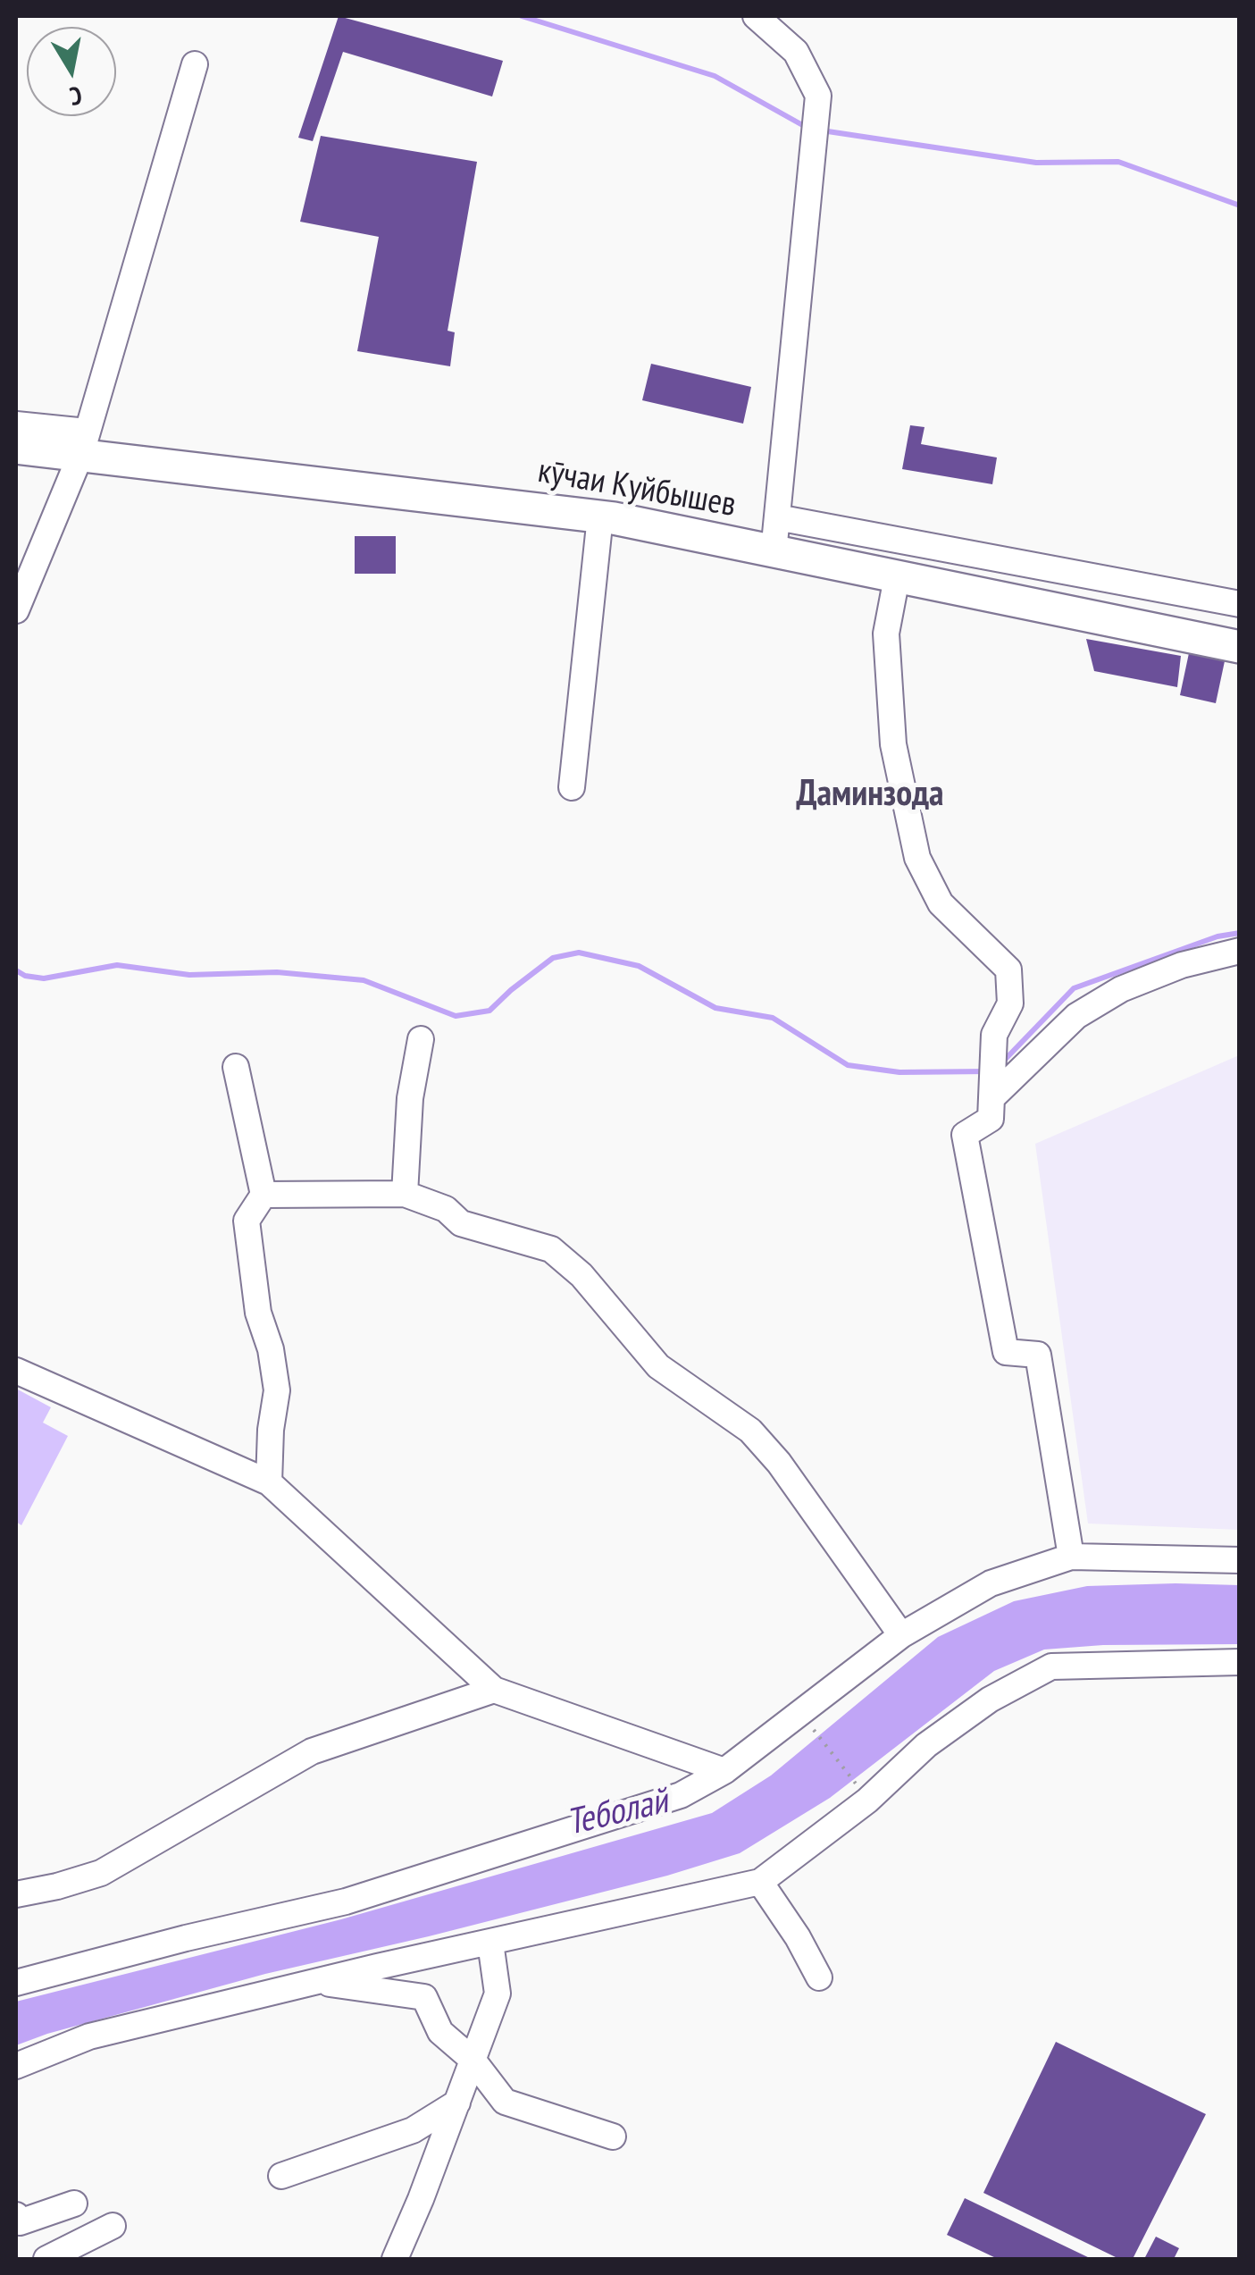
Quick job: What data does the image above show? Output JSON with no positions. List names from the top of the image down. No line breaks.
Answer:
{"streets":{"main road":["кӯчаи Куйбышев"]},"districts":["Даминзода"],"water":["Теболай"],"north":"bottom"}
